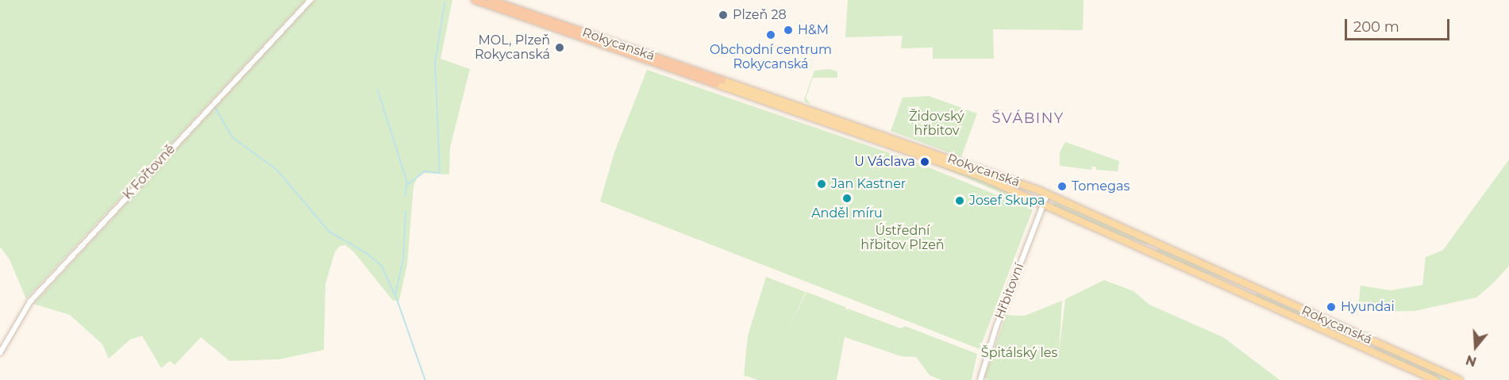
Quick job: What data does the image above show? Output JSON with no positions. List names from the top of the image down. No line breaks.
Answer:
{"streets":{"highway":["Rokycanská"],"street":["K Fořtovně","Hřbitovní"]},"crossings":[["Rokycanská","Hřbitovní"]],"districts":["ŠVÁBINY"],"parks":["Židovský hřbitov","Ústřední hřbitov Plzeň","Špitálský les"],"places":["Plzeň 28","H&M","Obchodní centrum Rokycanská","MOL, Plzeň Rokycanská","U Václava","Jan Kastner","Tomegas","Anděl míru","Josef Skupa","Hyundai"],"scale_bar":"200 m","north":"bottom"}
